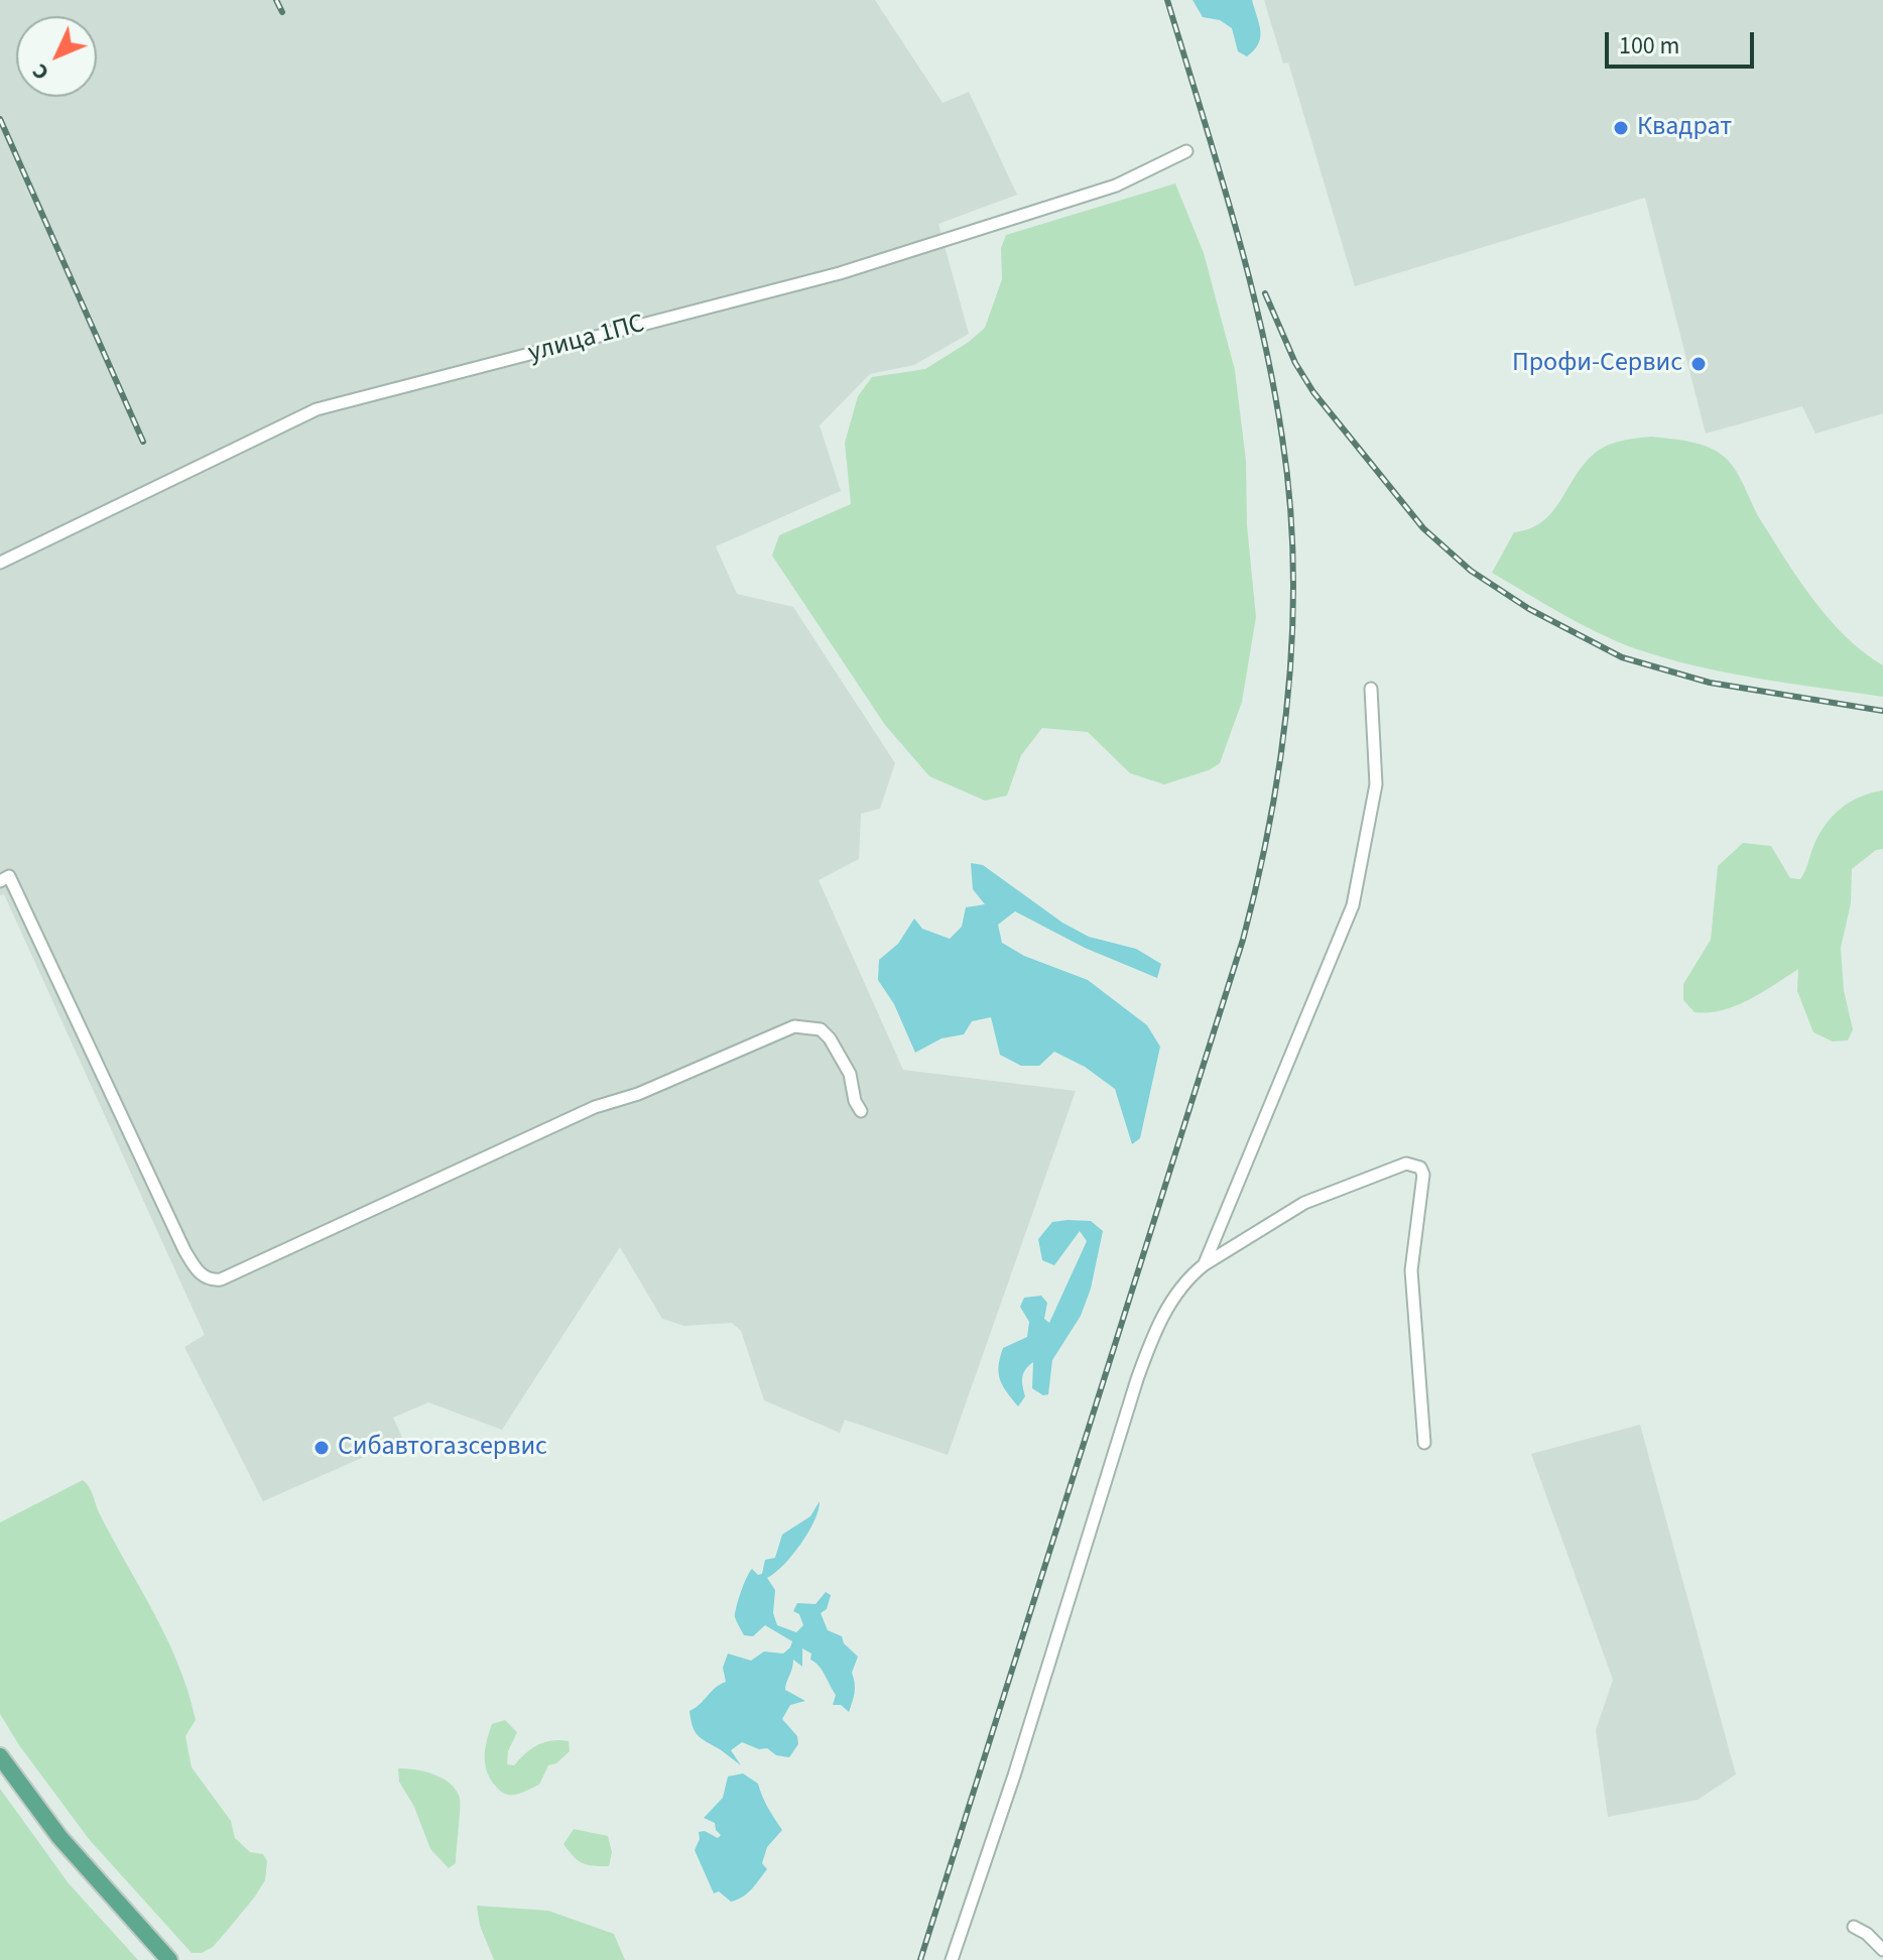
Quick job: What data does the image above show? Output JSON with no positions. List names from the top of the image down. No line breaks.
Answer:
{"streets":{"street":["улица 1ПС"]},"places":["Квадрат","Профи-Сервис","Сибавтогазсервис"],"scale_bar":"100 m","north":"bottom left"}
